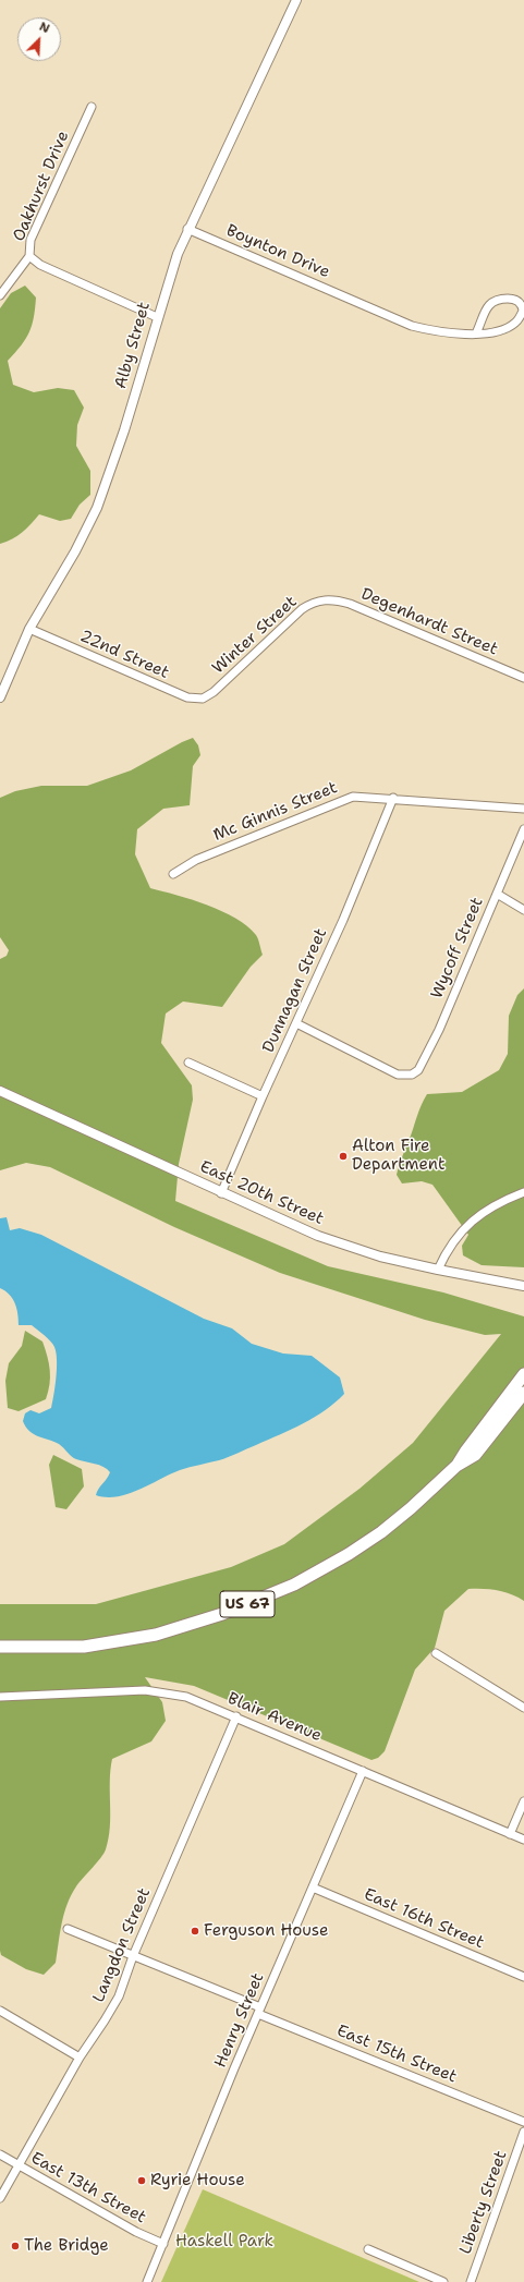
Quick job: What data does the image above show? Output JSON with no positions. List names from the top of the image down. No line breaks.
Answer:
{"streets":{"highway":["US 67"],"street":["Oakhurst Drive","Boynton Drive","Alby Street","Degenhardt Street","Winter Street","22nd Street","Mc Ginnis Street","Wycoff Street","Dunnagan Street","East 20th Street","Blair Avenue","East 16th Street","Langdon Street","Henry Street","East 15th Street","East 13th Street","Liberty Street"]},"crossings":[["Boynton Drive","Alby Street"],["Alby Street","22nd Street"],["Degenhardt Street","Winter Street"],["Winter Street","22nd Street"],["Mc Ginnis Street","Dunnagan Street"],["Wycoff Street","Dunnagan Street"],["Dunnagan Street","East 20th Street"],["Blair Avenue","Langdon Street"],["Blair Avenue","Henry Street"],["East 16th Street","Henry Street"],["Langdon Street","East 15th Street"],["Langdon Street","East 13th Street"],["Henry Street","East 15th Street"],["Henry Street","East 13th Street"]],"parks":["Haskell Park"],"places":["Alton Fire Department","Ferguson House","Ryrie House","The Bridge"],"north":"top right"}
